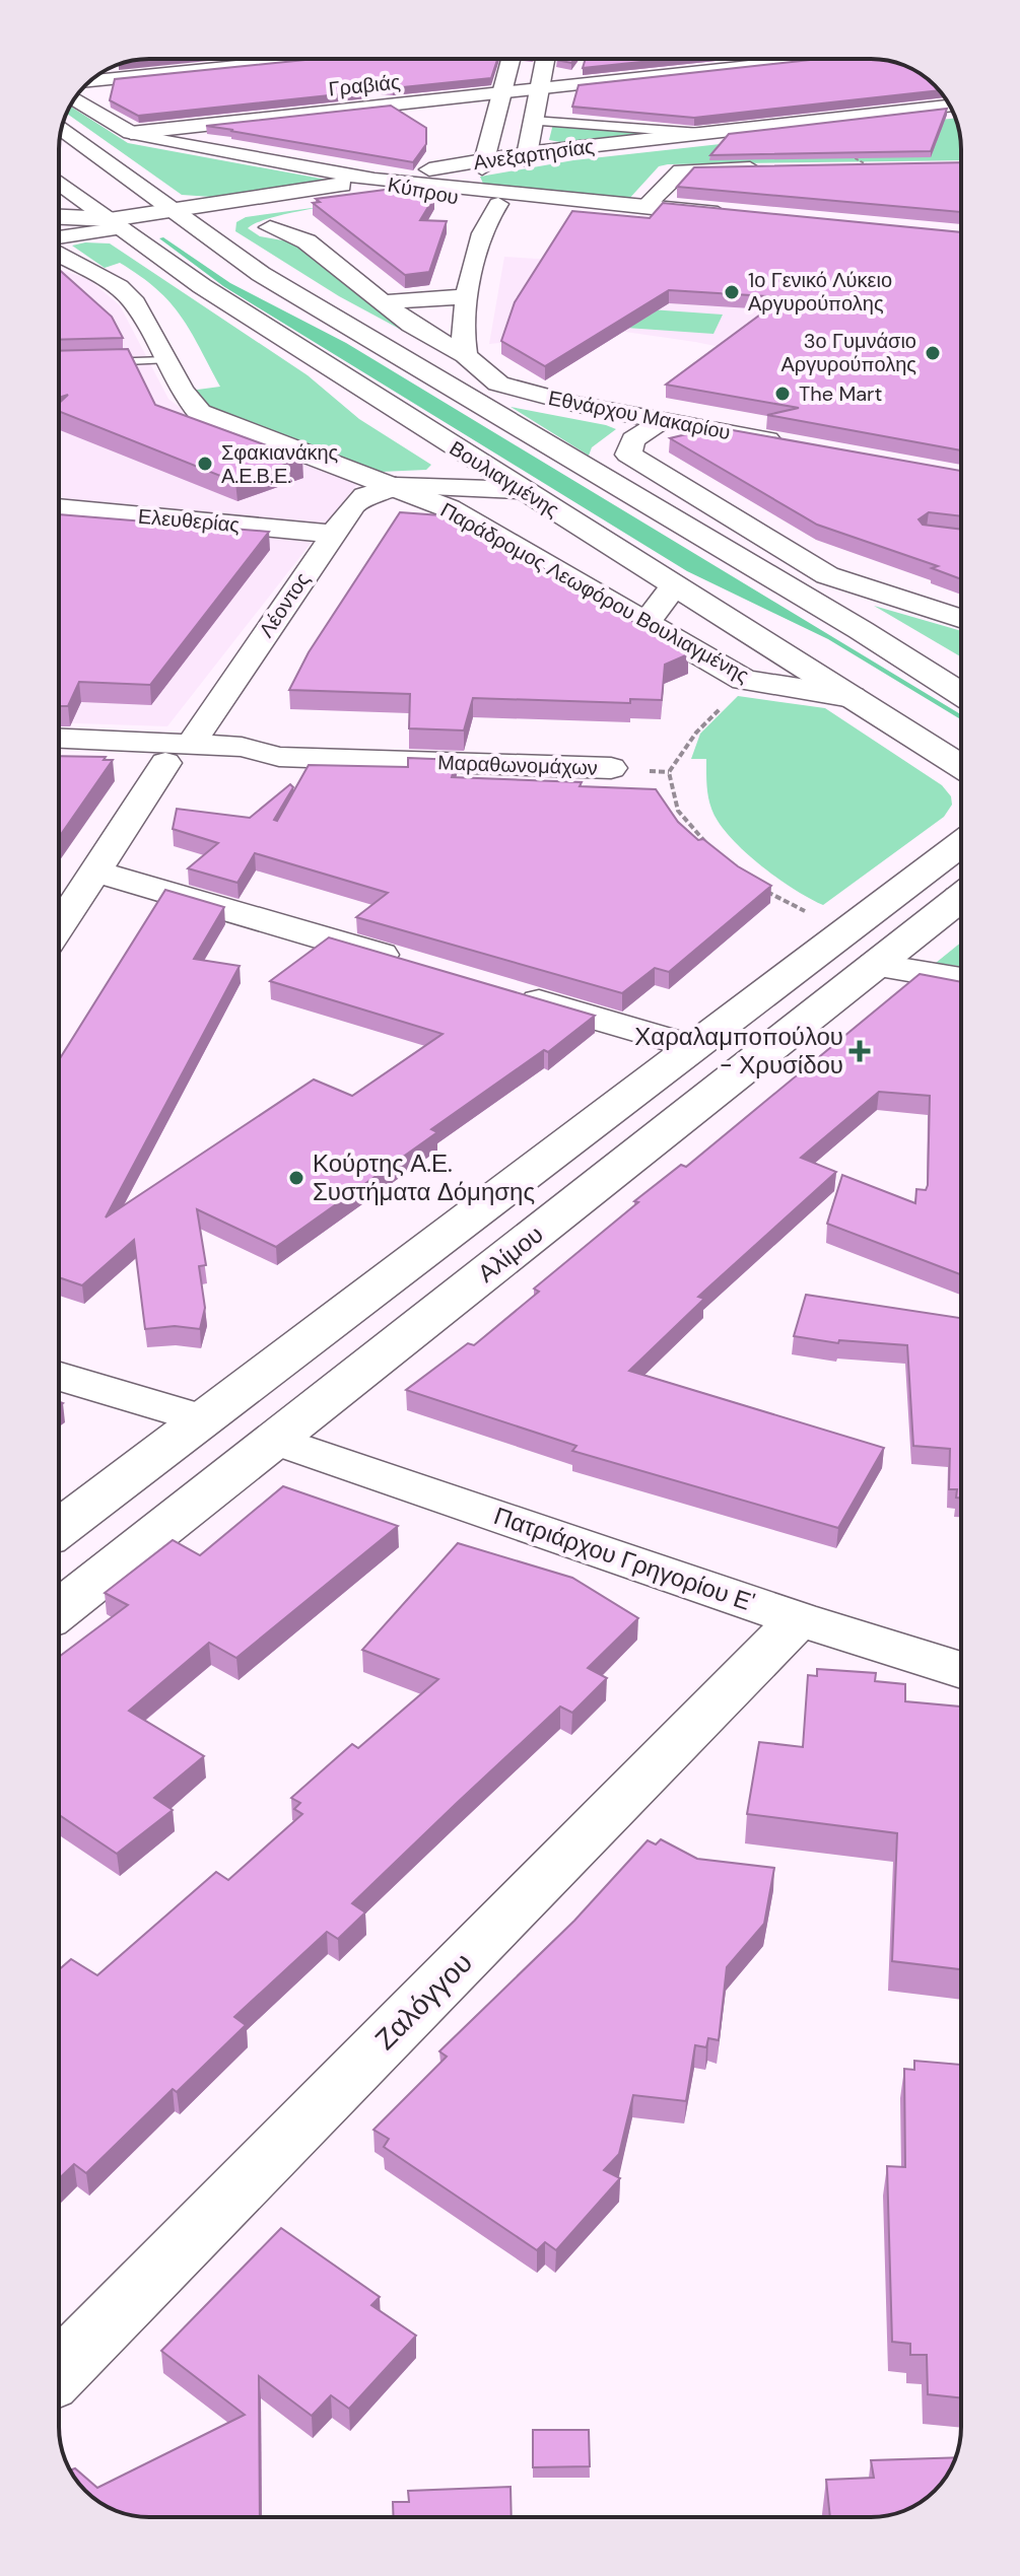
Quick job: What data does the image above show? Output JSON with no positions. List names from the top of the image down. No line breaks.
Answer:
{"streets":{"main road":["Ανεξαρτησίας","Κύπρου","Βουλιαγμένης","Παράδρομος Λεωφόρου Βουλιαγμένης","Αλίμου"],"street":["Γραβιάς","Εθνάρχου Μακαρίου","Ελευθερίας","Λέοντος","Μαραθωνομάχων","Πατριάρχου Γρηγορίου Ε'","Ζαλόγγου"]},"crossings":[["Ανεξαρτησίας","Κύπρου"],["Ανεξαρτησίας","Βουλιαγμένης"],["Βουλιαγμένης","Παράδρομος Λεωφόρου Βουλιαγμένης"],["Ελευθερίας","Λέοντος"],["Παράδρομος Λεωφόρου Βουλιαγμένης","Λέοντος"],["Λέοντος","Μαραθωνομάχων"],["Αλίμου","Πατριάρχου Γρηγορίου Ε'"],["Πατριάρχου Γρηγορίου Ε'","Ζαλόγγου"]],"places":{"other":["1ο Γενικό Λύκειο Αργυρούπολης","3ο Γυμνάσιο Αργυρούπολης","The Mart","Σφακιανάκης Α.Ε.Β.Ε.","Κούρτης Α.Ε. Συστήματα Δόμησης"],"health":["Χαραλαμποπούλου - Χρυσίδου"]}}
